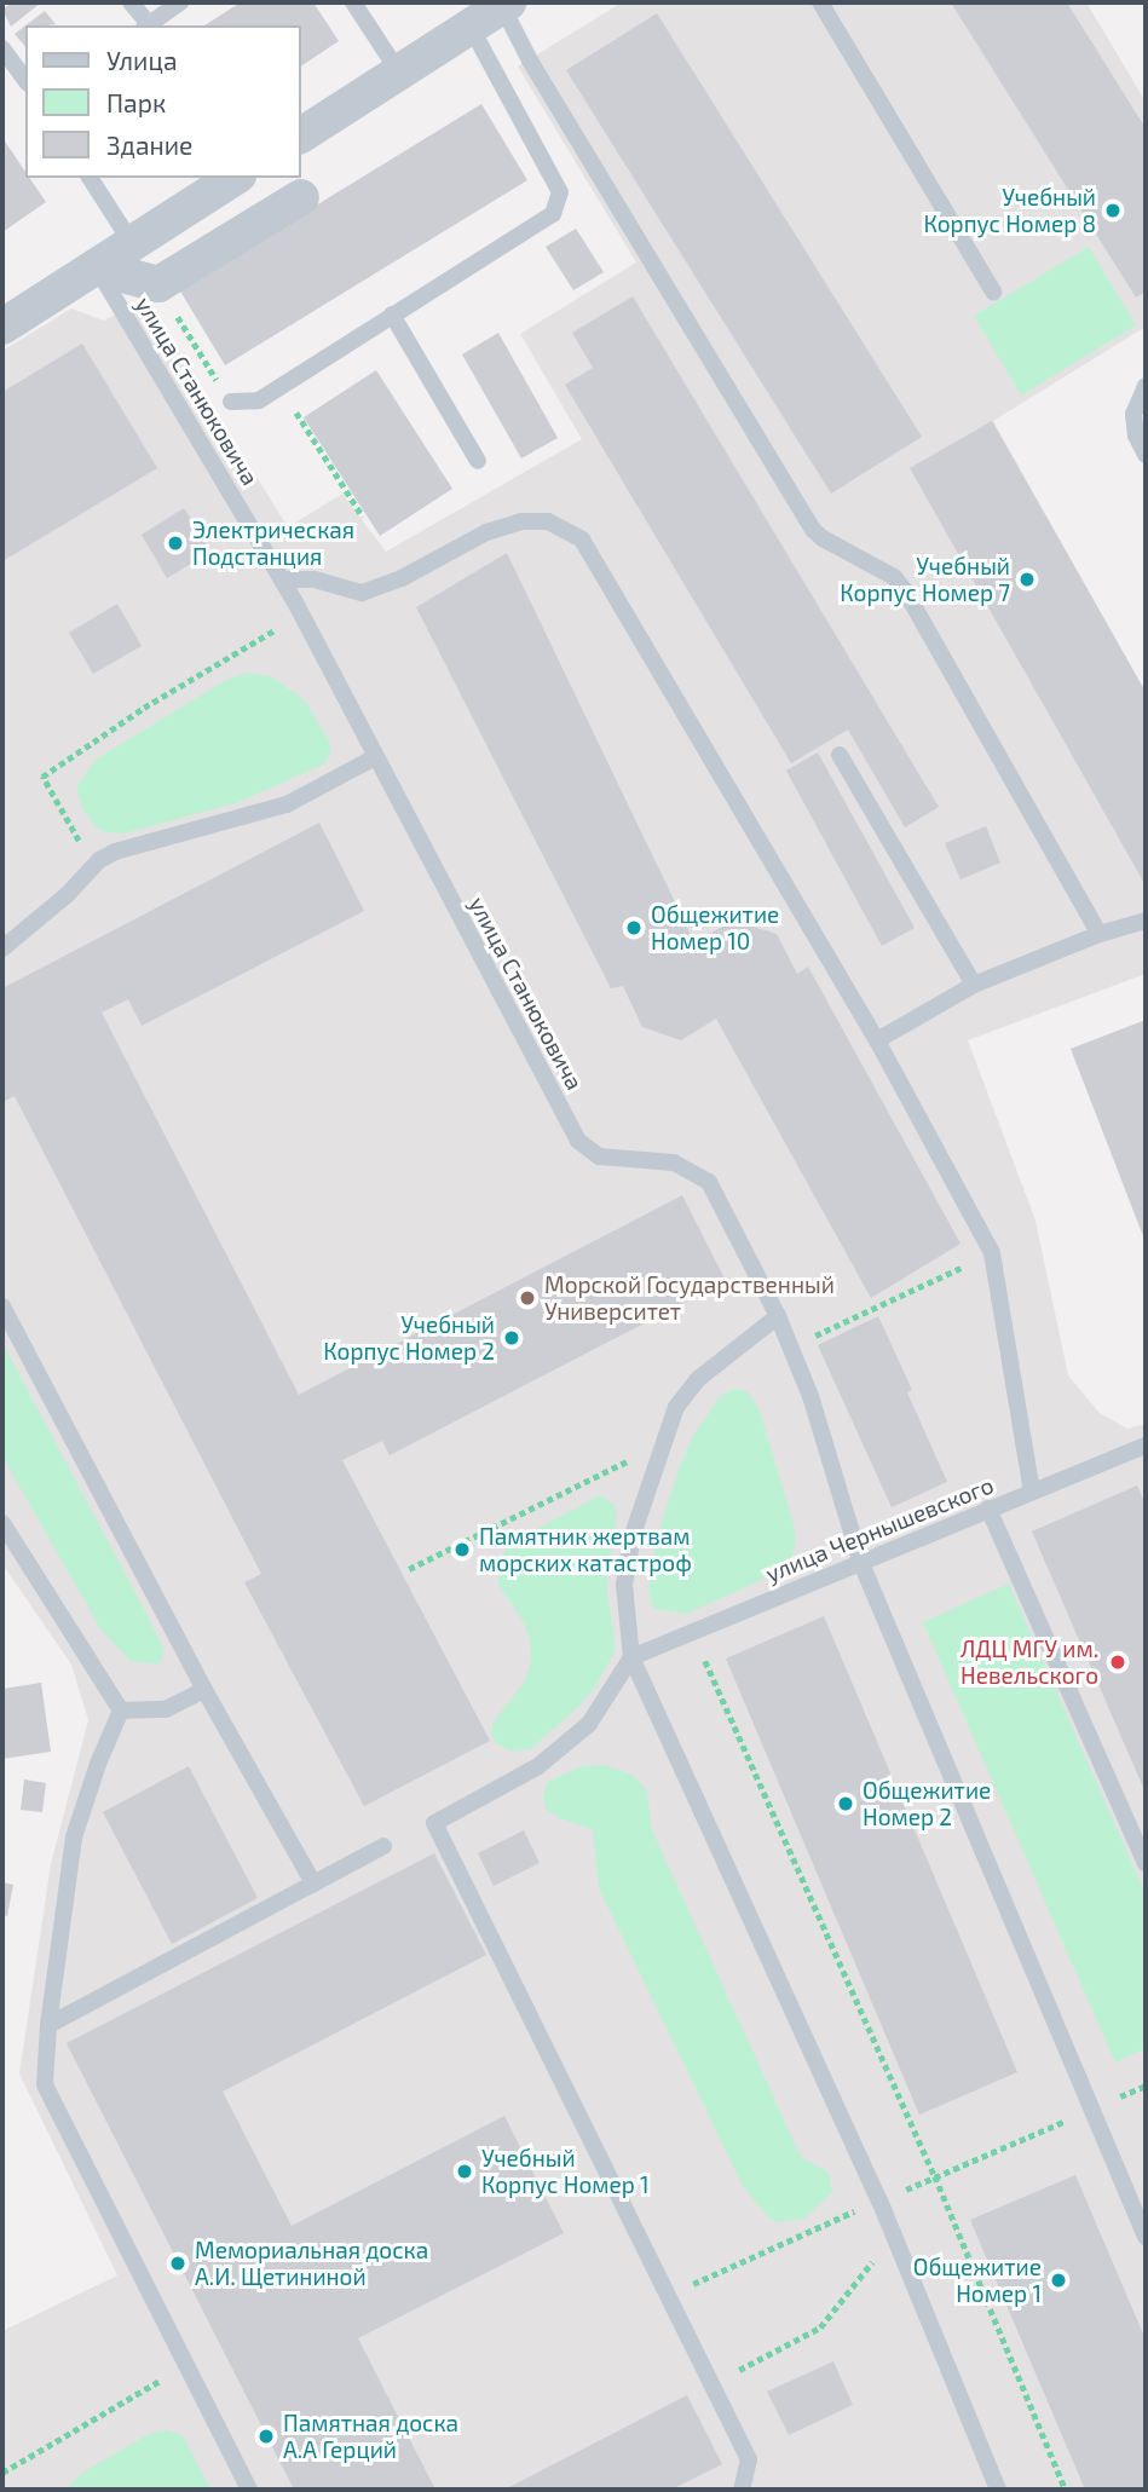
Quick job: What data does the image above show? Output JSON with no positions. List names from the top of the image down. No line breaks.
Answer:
{"streets":{"lane":["улица Станюковича","улица Чернышевского"]},"crossings":[["улица Станюковича","улица Чернышевского"]],"places":["Учебный Корпус Номер 8","Электрическая Подстанция","Учебный Корпус Номер 7","Общежитие Номер 10","Морской Государственный Университет","Учебный Корпус Номер 2","Памятник жертвам морских катастроф","ЛДЦ МГУ им. Невельского","Общежитие Номер 2","Учебный Корпус Номер 1","Мемориальная доска А.И. Щетининой","Общежитие Номер 1","Памятная доска А.А Герций"],"legend":["Улица","Парк","Здание"]}
